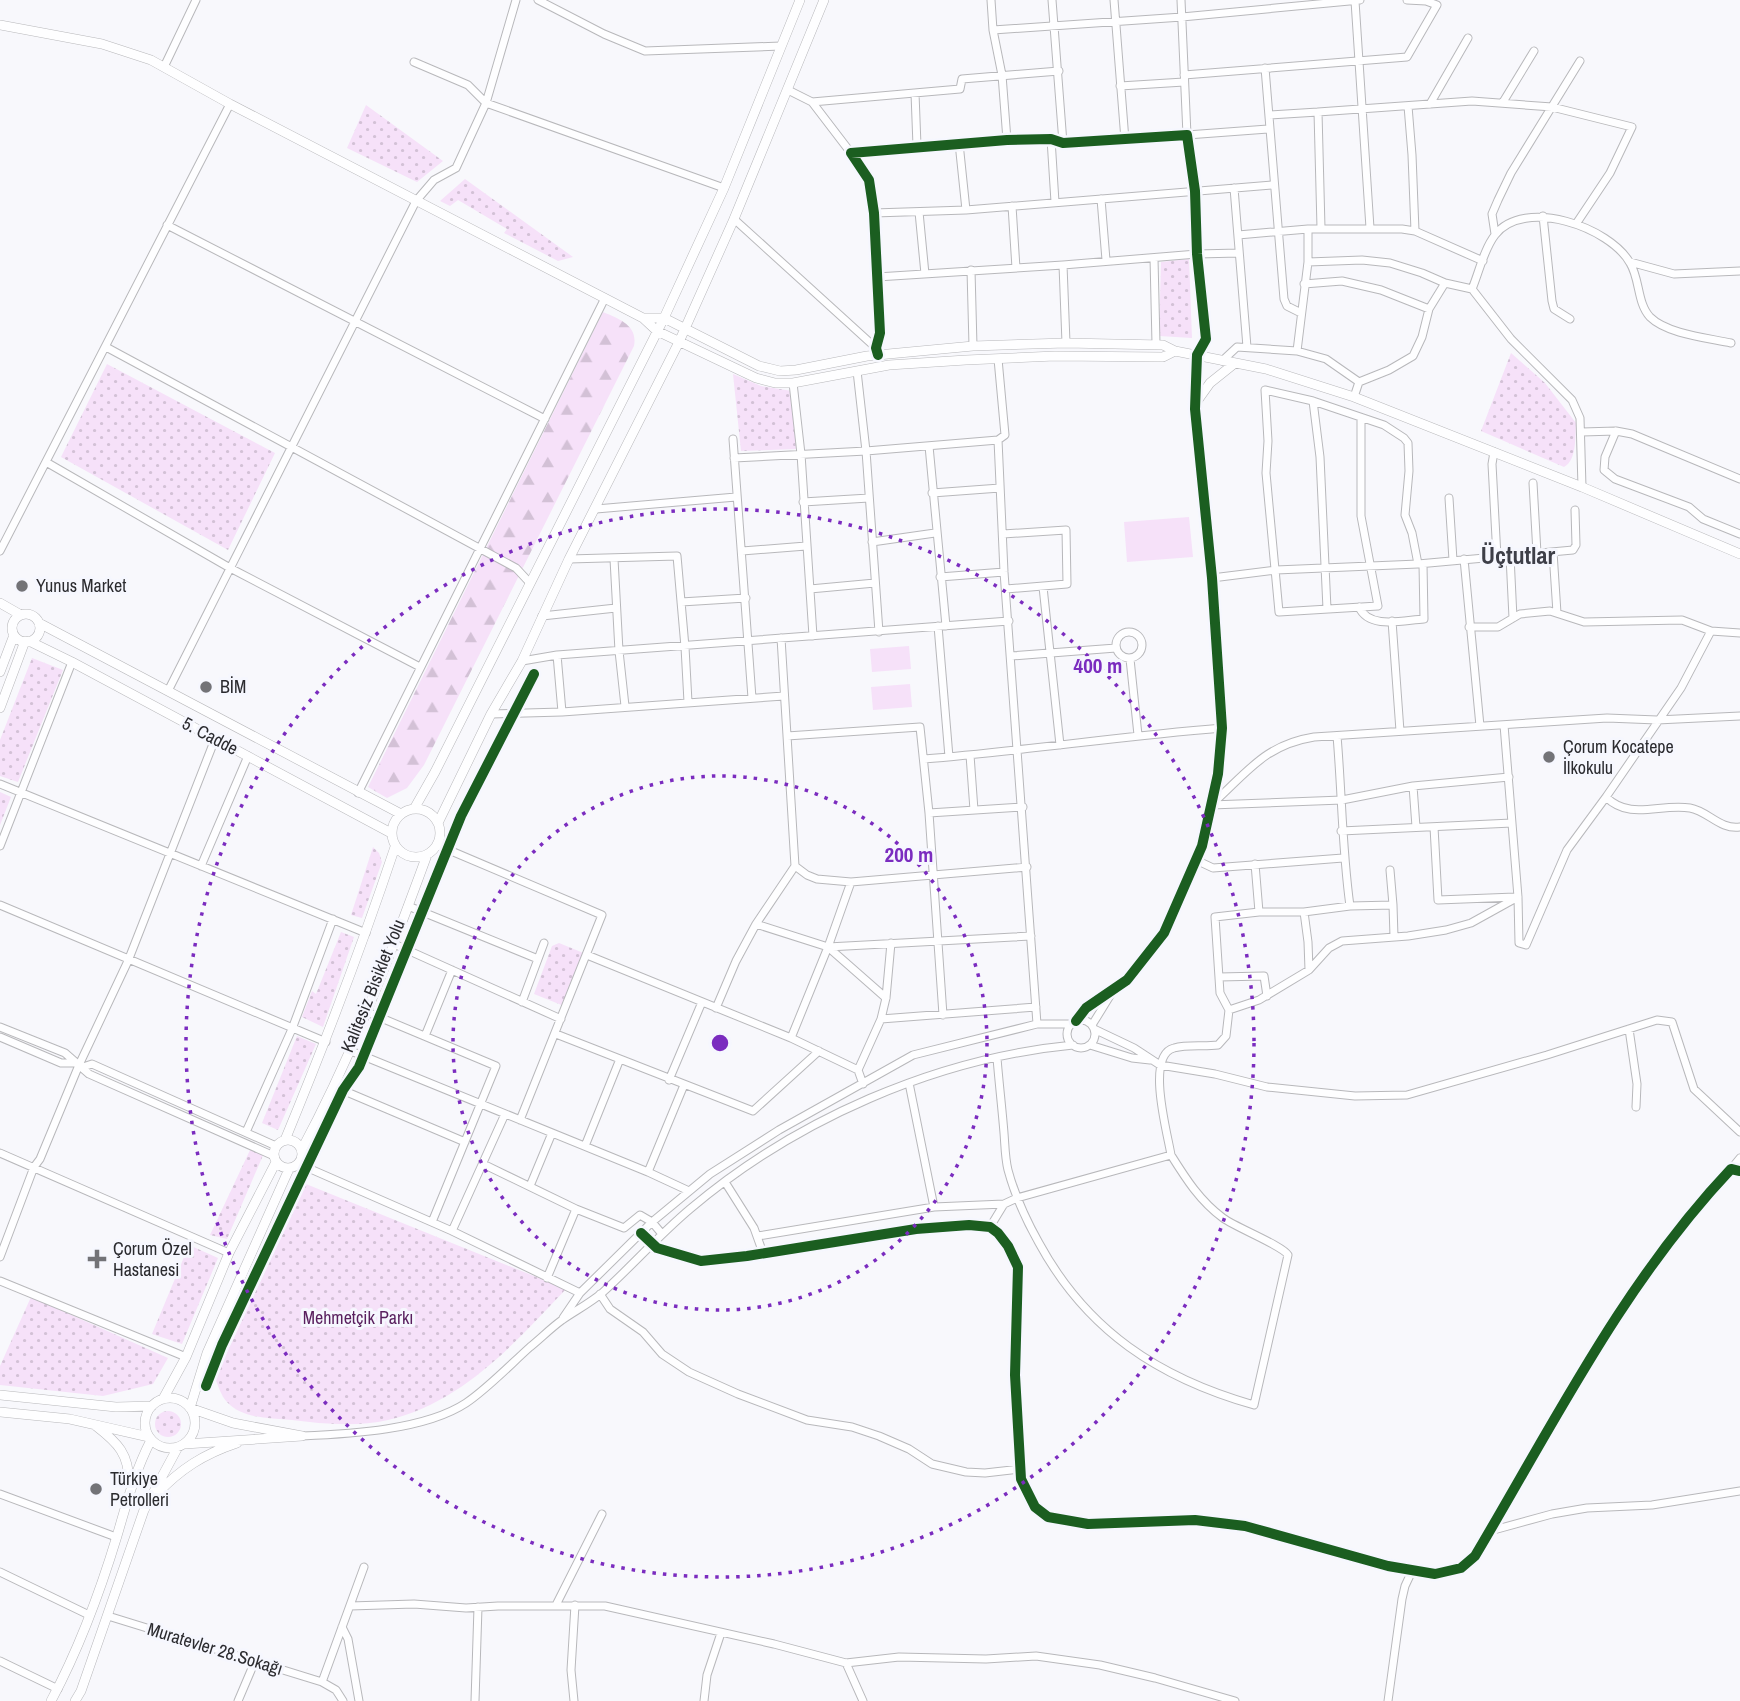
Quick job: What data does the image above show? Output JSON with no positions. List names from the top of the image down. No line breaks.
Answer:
{"streets":{"street":["5. Cadde","Muratevler 28.Sokağı"],"cycle path":["Kalitesiz Bisiklet Yolu"]},"districts":["Üçtutlar"],"parks":["Mehmetçik Parkı"],"places":{"other":["Yunus Market","BİM","Çorum Kocatepe İlkokulu","Türkiye Petrolleri"],"health":["Çorum Özel Hastanesi"]},"rings":["400 m","200 m"]}
